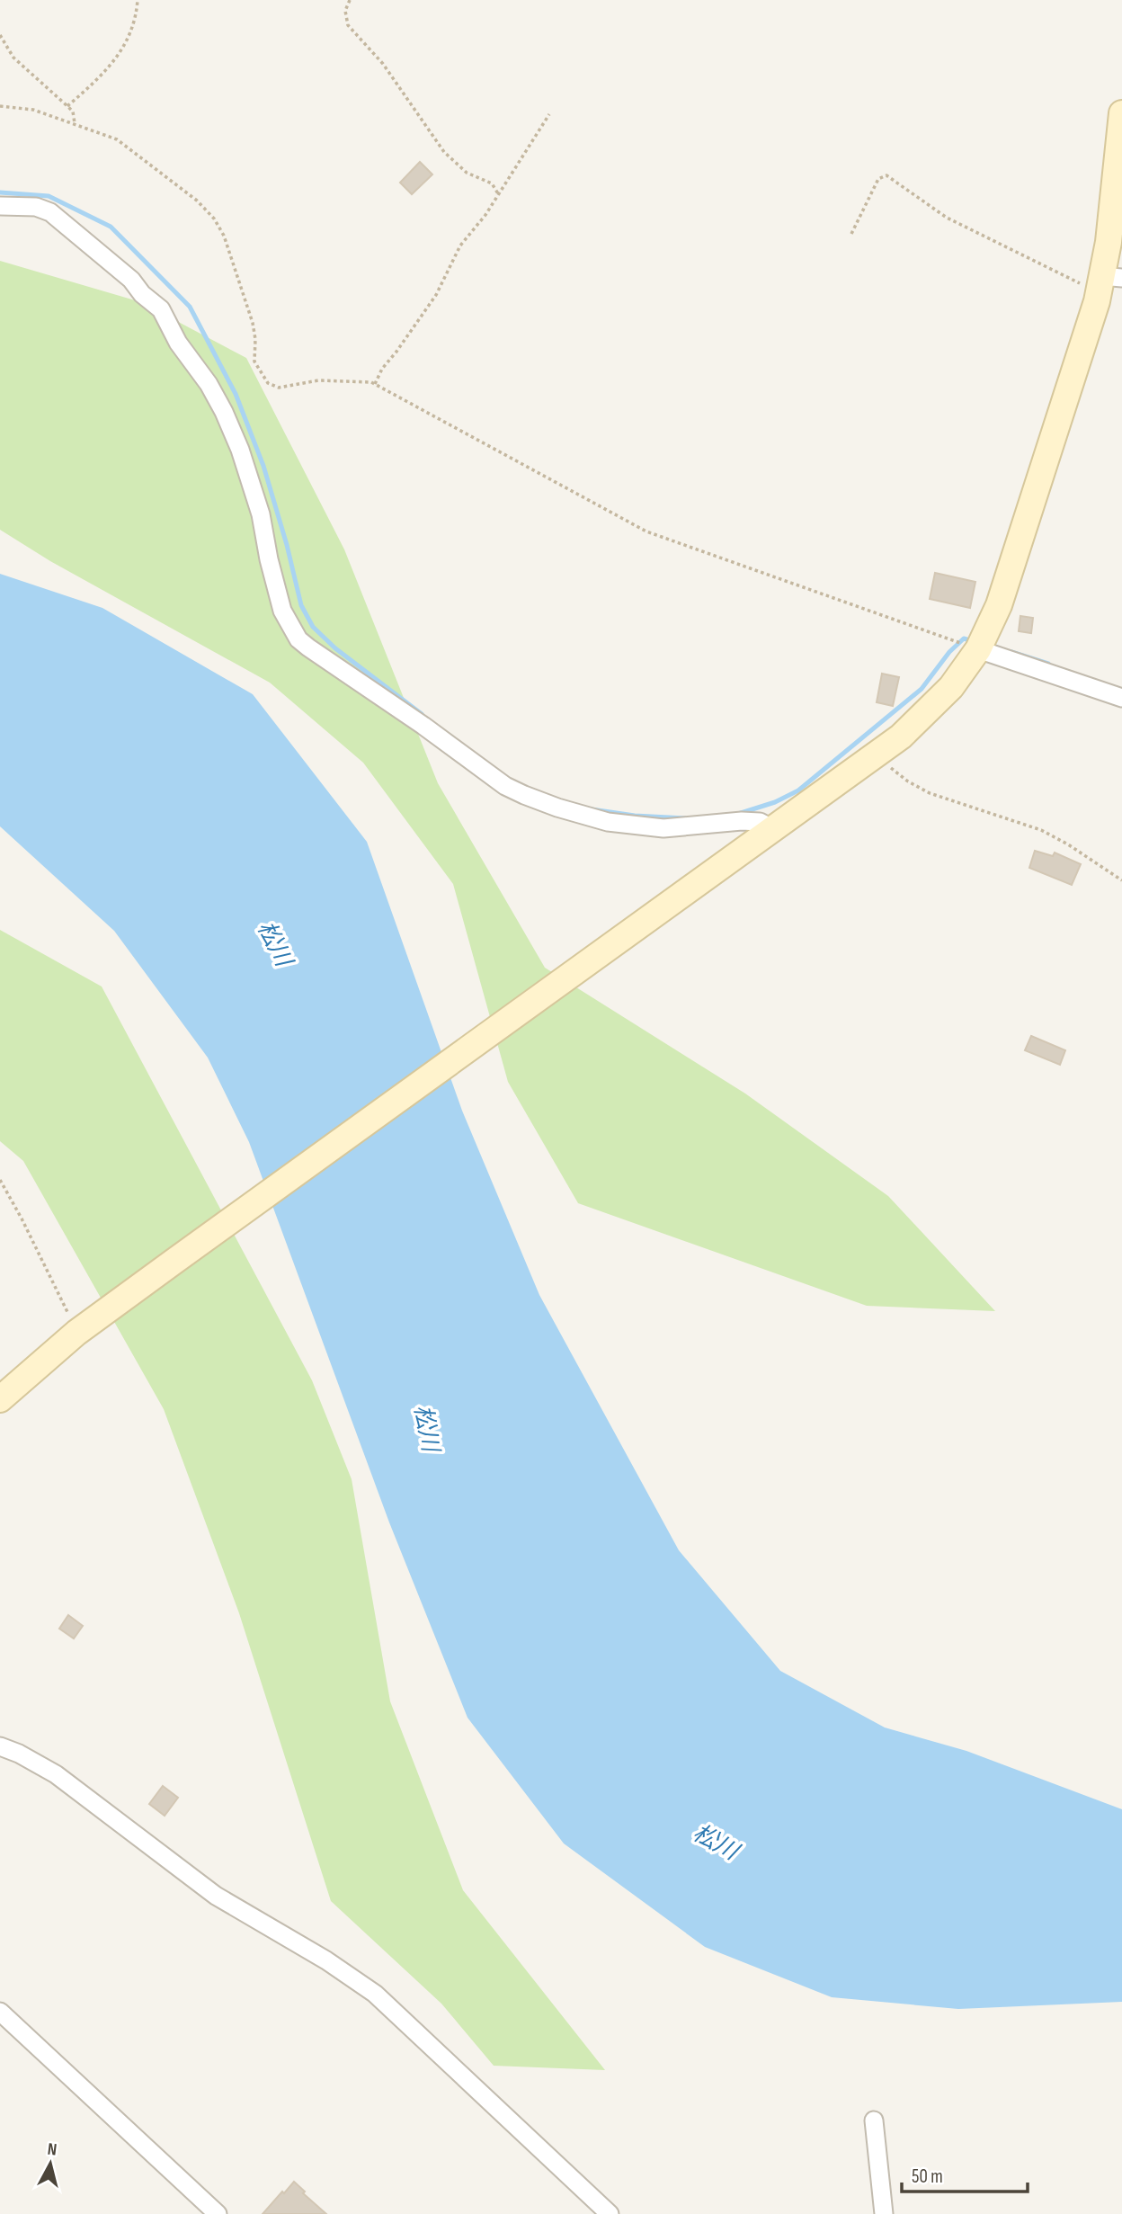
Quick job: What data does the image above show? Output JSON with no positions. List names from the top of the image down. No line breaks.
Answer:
{"water":["松川"],"scale_bar":"50 m","north":"top"}
